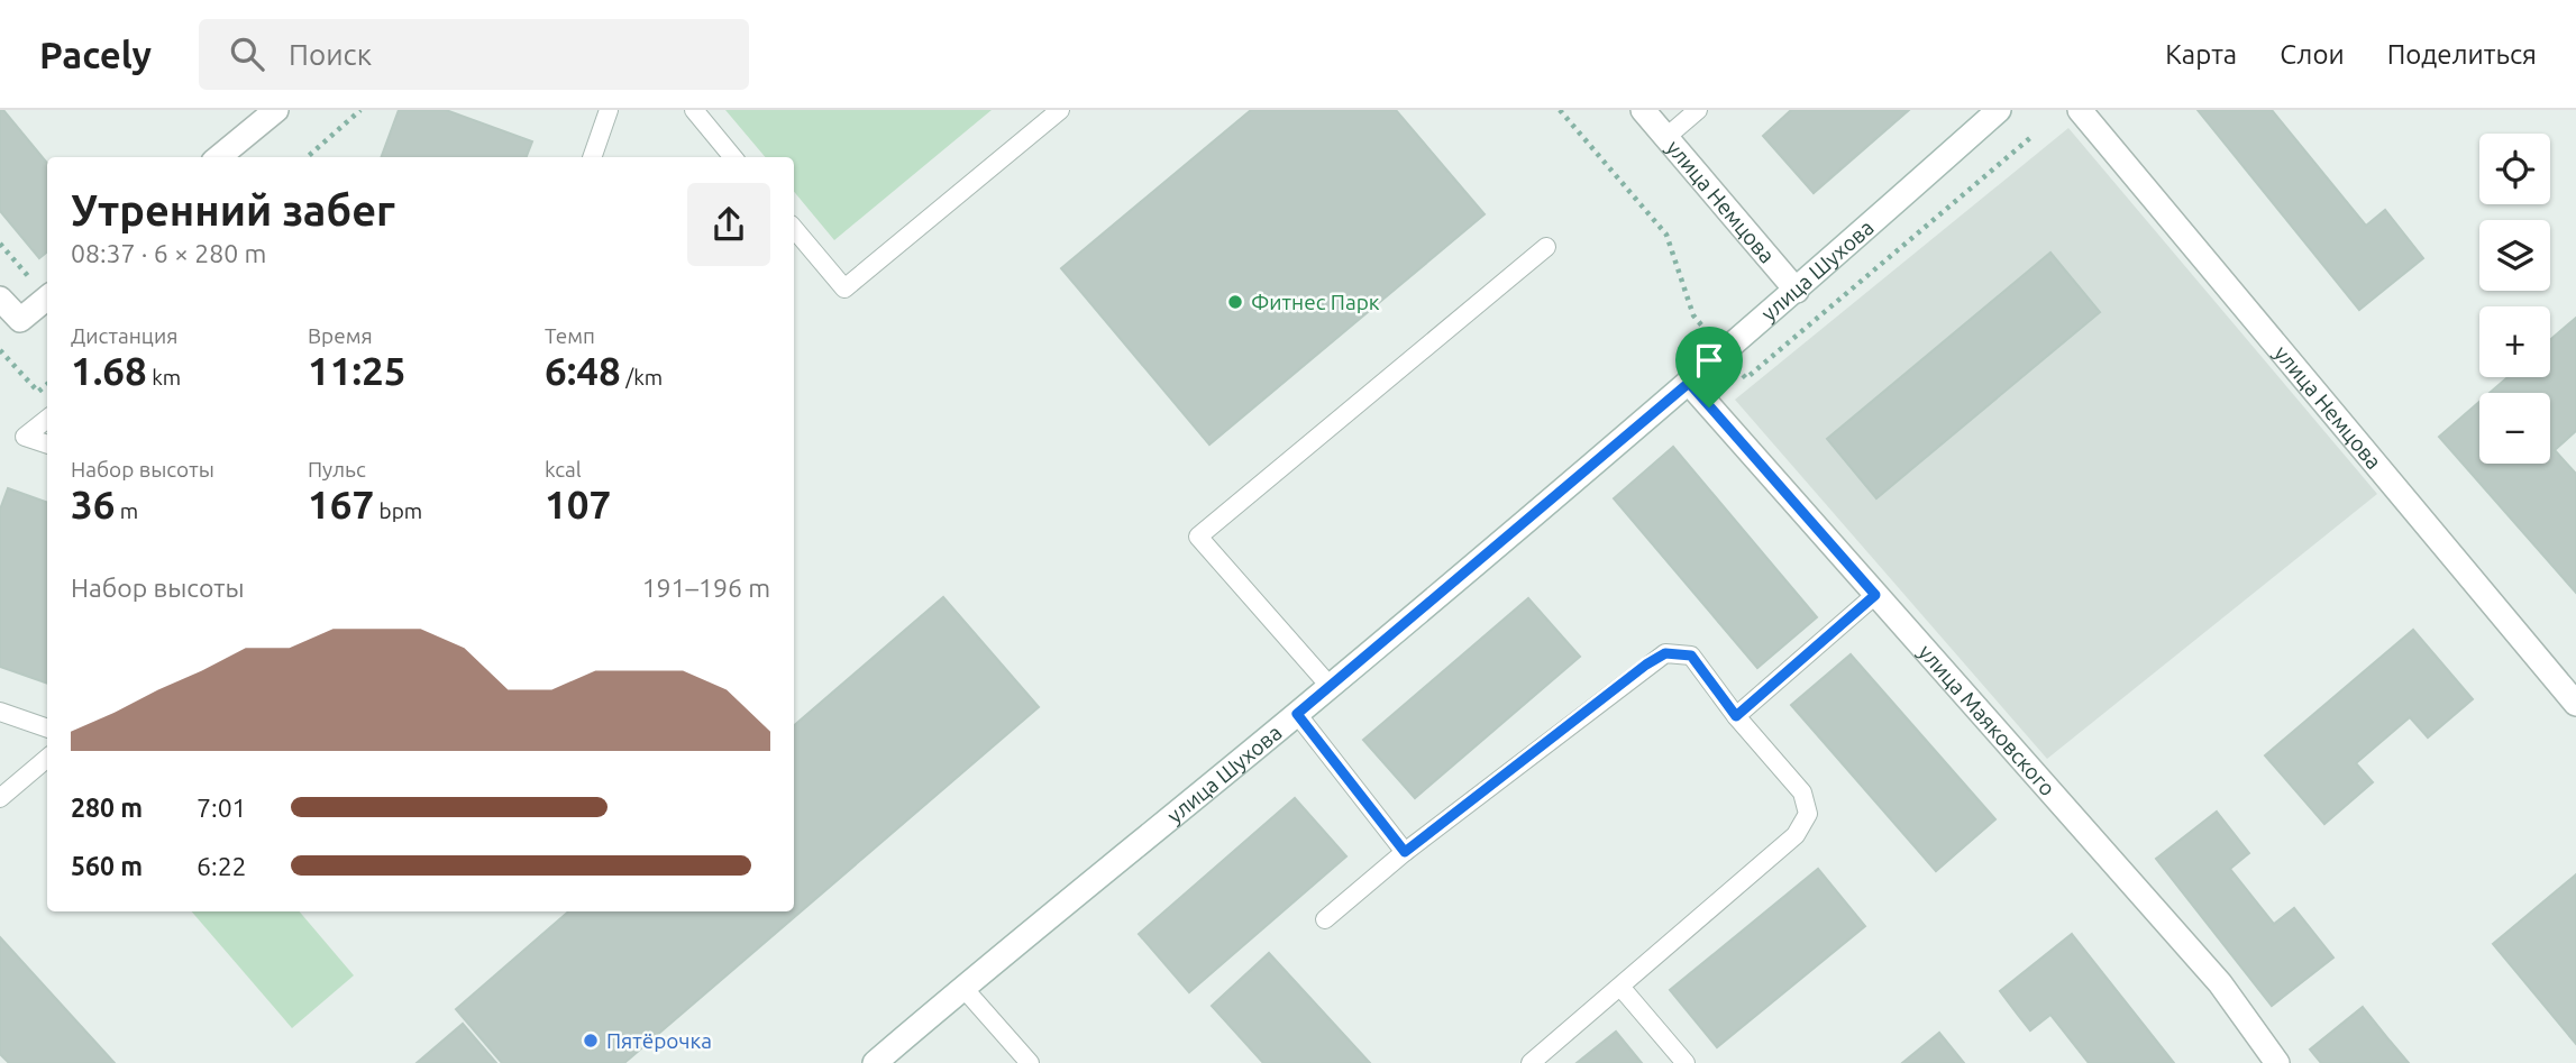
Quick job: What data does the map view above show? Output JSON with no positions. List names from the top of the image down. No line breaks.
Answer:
{"streets":{"street":["улица Немцова","улица Шухова","улица Маяковского"]},"crossings":[["улица Немцова","улица Шухова"],["улица Шухова","улица Маяковского"]],"places":["Фитнес Парк","Пятёрочка"],"page":{"header":"Pacely","search":"Поиск","nav":["Карта","Слои","Поделиться"],"map_buttons":["+","−"],"heading":["Утренний забег","08:37 · 6 × 280 m"],"stats":[["Дистанция","1.68 km"],["Время","11:25"],["Темп","6:48 /km"],["Набор высоты","36 m"],["Пульс","167 bpm"],["kcal","107"]],"chart":["Набор высоты","191–196 m"],"list":[{"name":"280 m","note":"7:01"},{"name":"560 m","note":"6:22"}]}}
